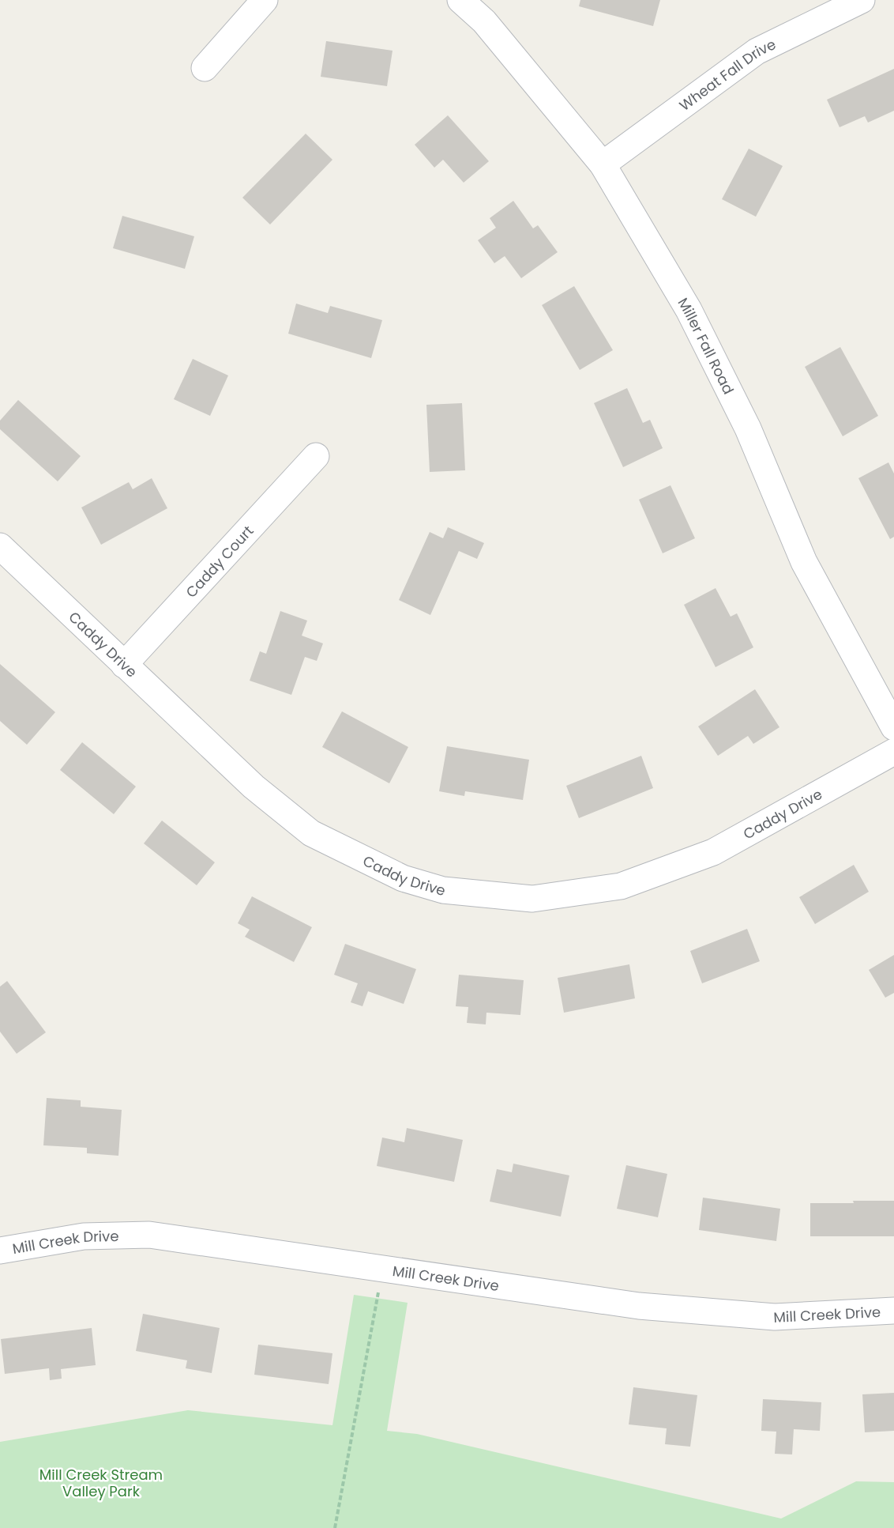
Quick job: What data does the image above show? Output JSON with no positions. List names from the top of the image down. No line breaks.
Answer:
{"streets":{"street":["Wheat Fall Drive","Miller Fall Road","Caddy Court","Caddy Drive","Mill Creek Drive"]},"crossings":[["Wheat Fall Drive","Miller Fall Road"],["Caddy Court","Caddy Drive"]],"parks":["Mill Creek Stream Valley Park"]}
